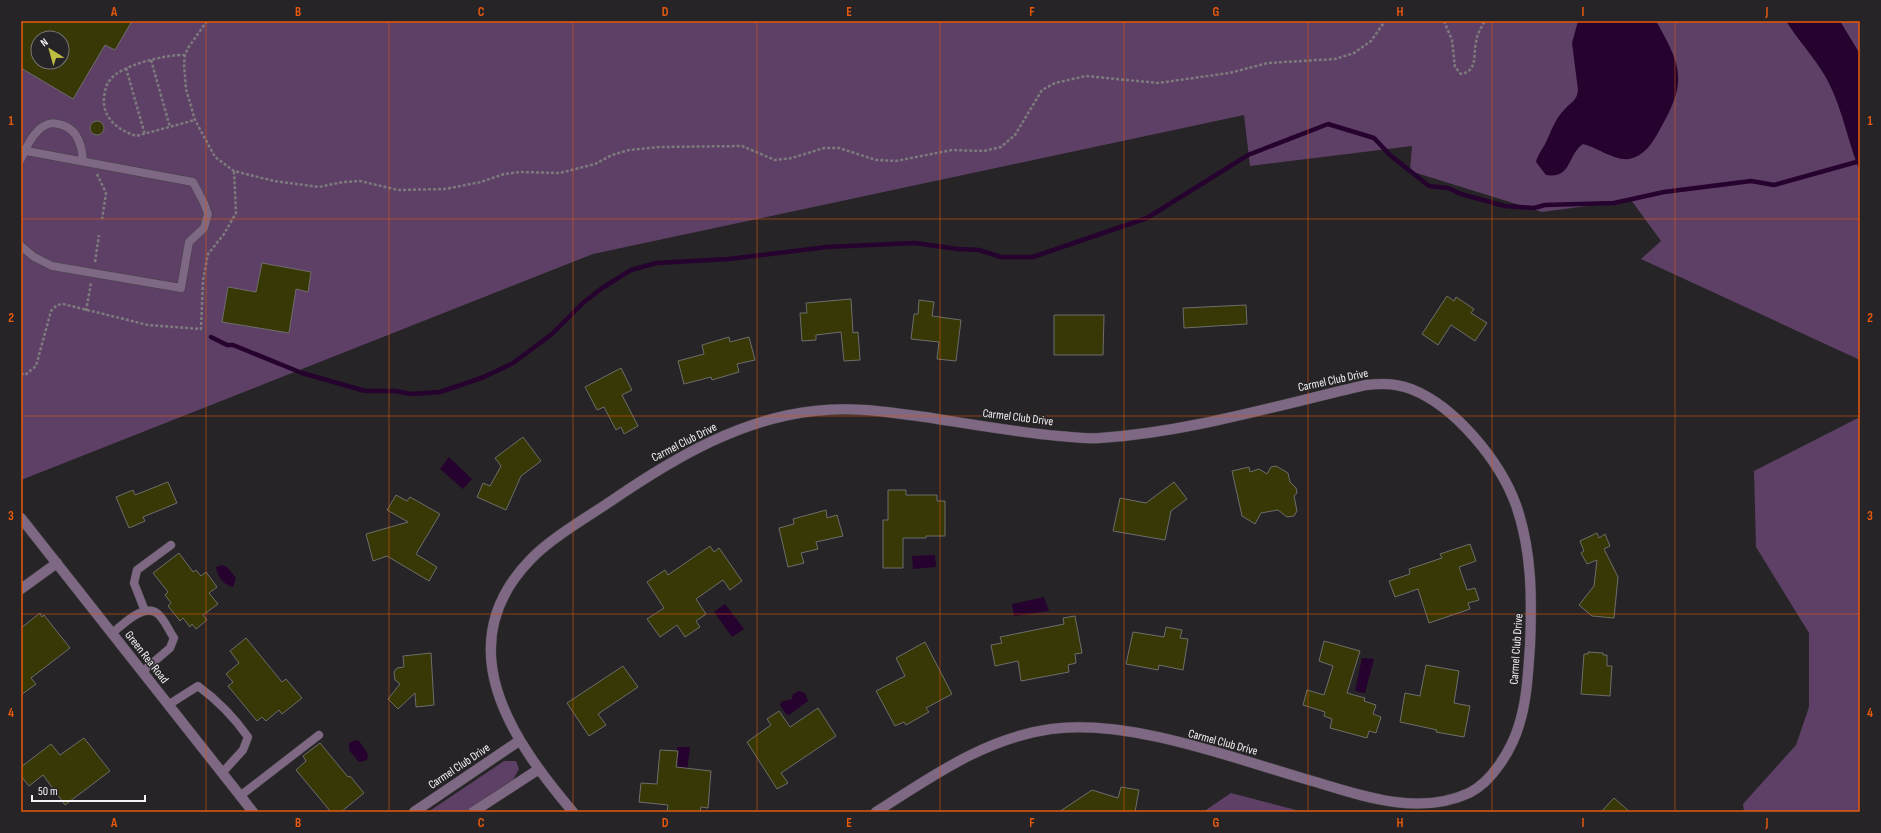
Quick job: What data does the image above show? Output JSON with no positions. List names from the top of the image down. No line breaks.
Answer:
{"streets":{"street":["Carmel Club Drive","Green Rea Road"]},"scale_bar":"50 m","north":"top left","grid":{"columns":["A","B","C","D","E","F","G","H","I","J"],"rows":["1","2","3","4"]}}
